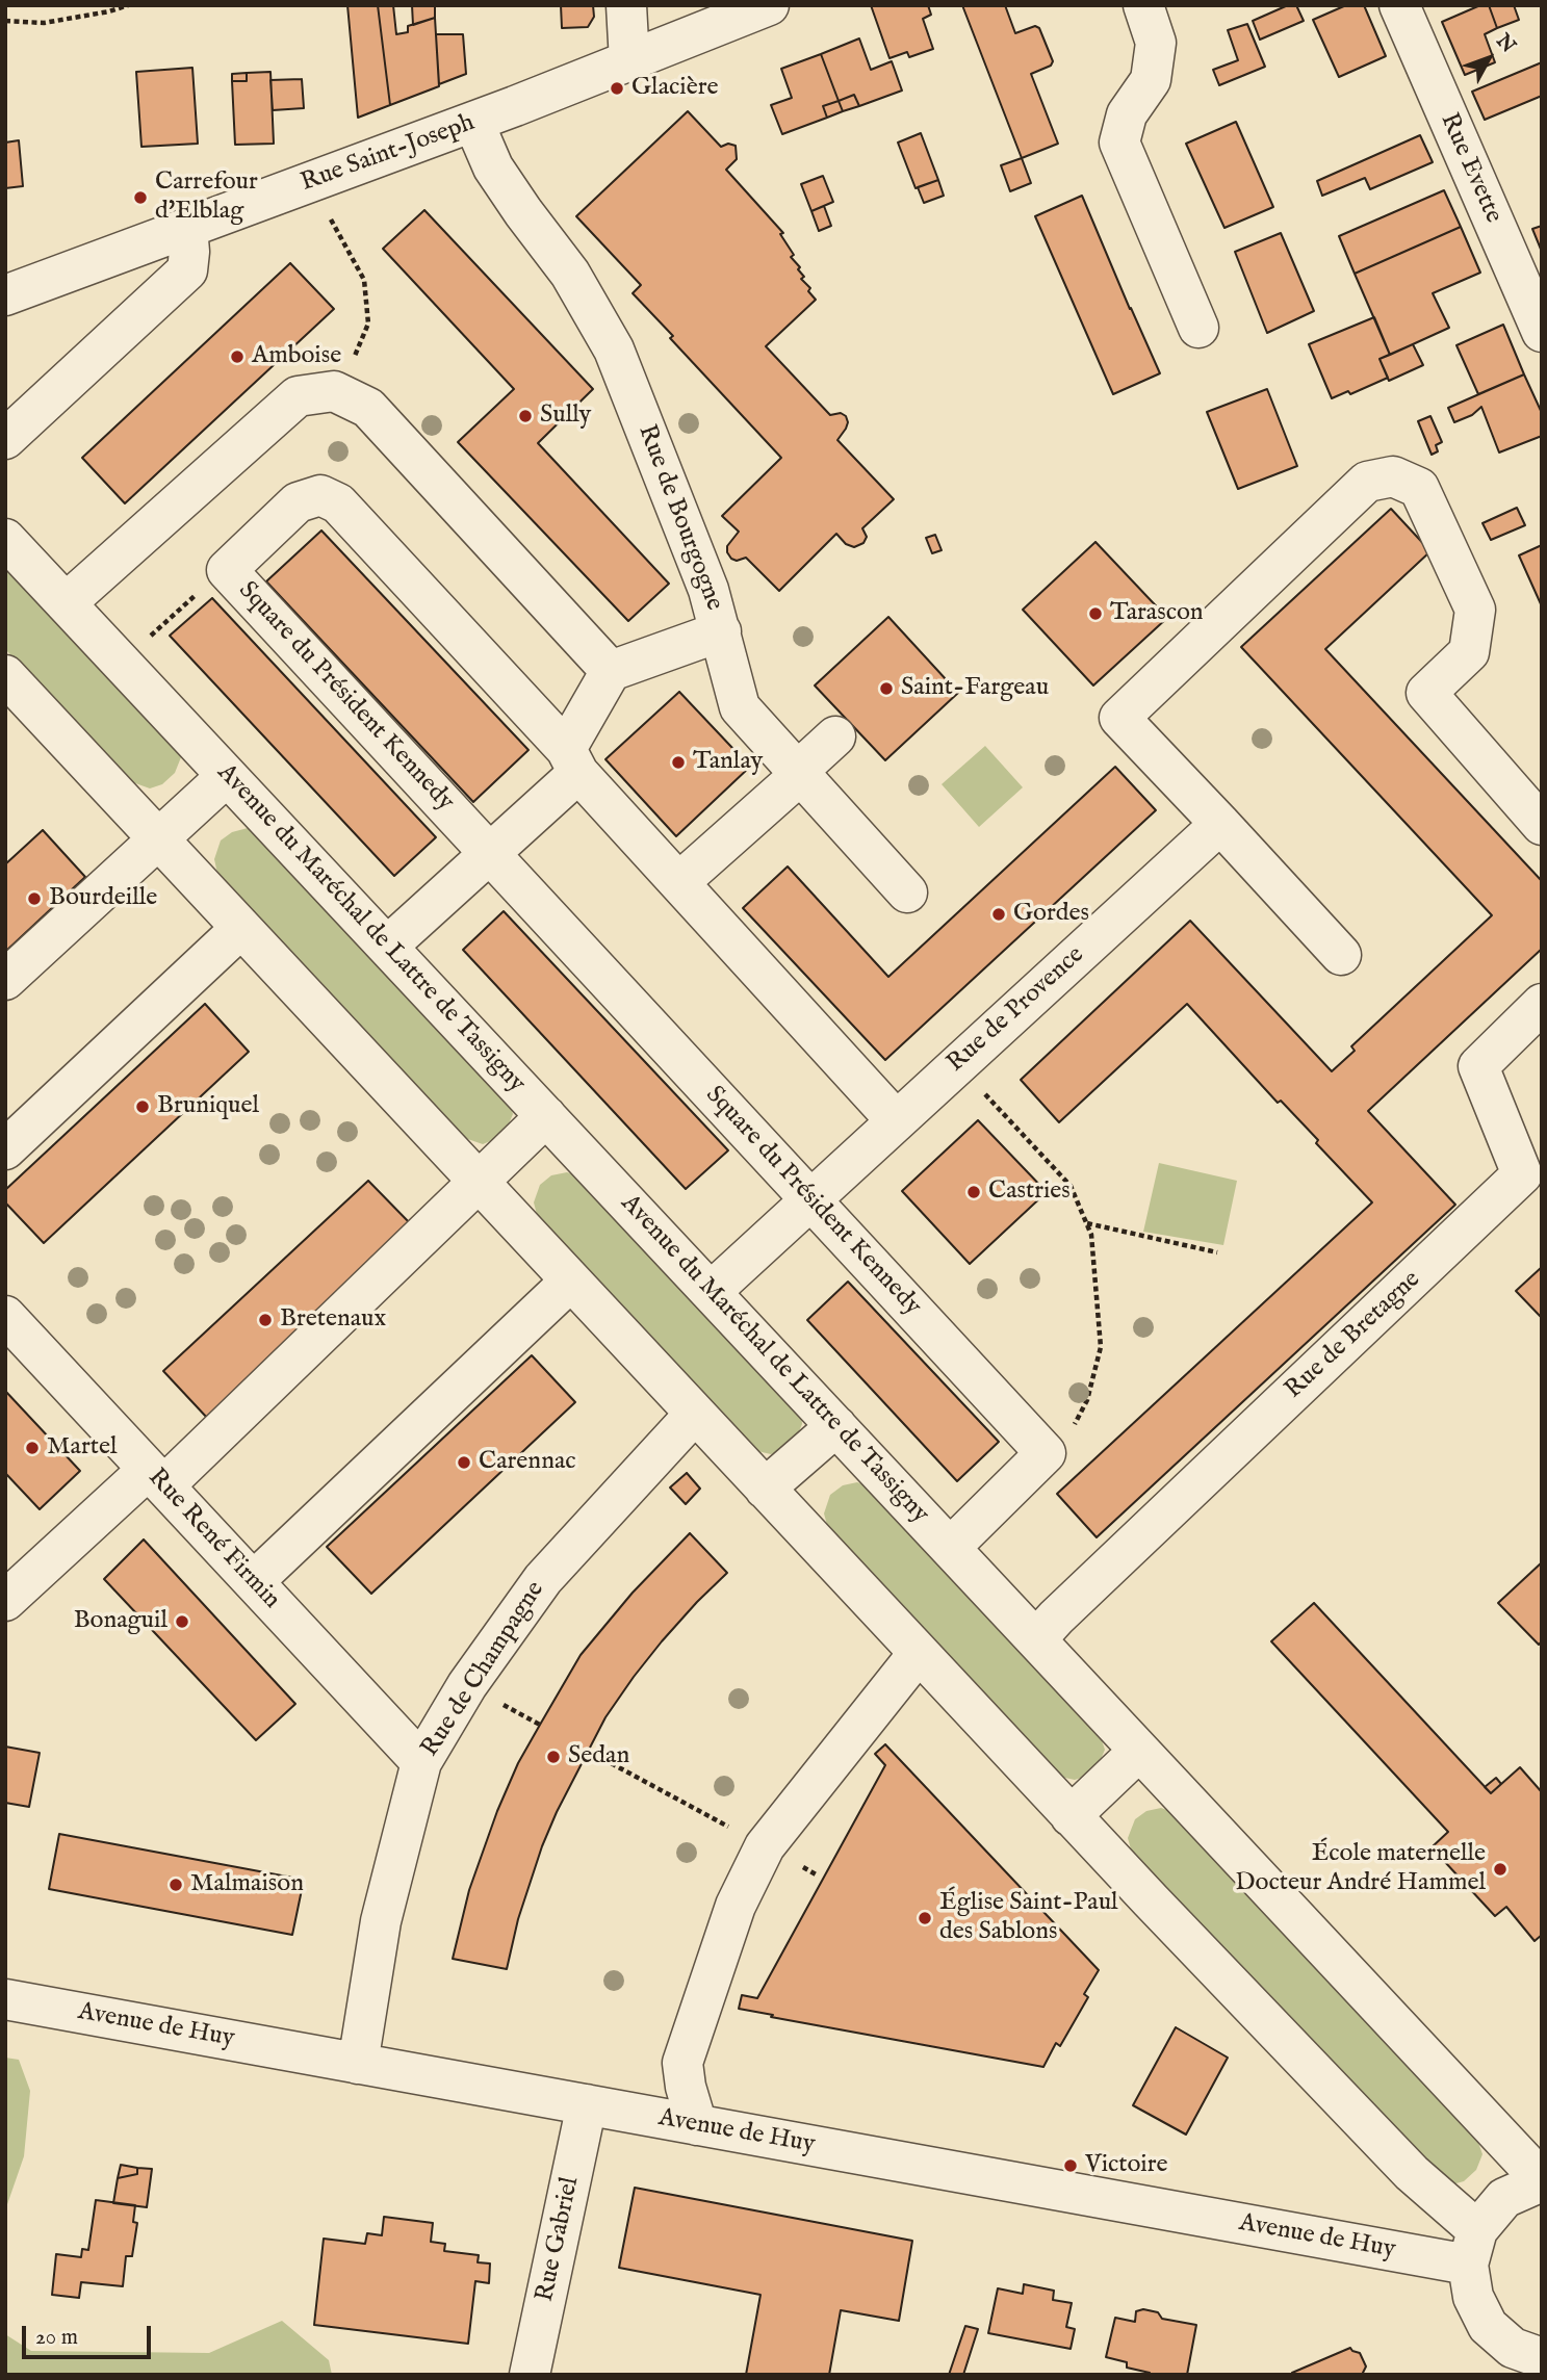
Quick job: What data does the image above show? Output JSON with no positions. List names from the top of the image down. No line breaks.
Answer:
{"streets":{"street":["Rue Saint-Joseph","Rue Evette","Rue de Bourgogne","Square du Président Kennedy","Avenue du Maréchal de Lattre de Tassigny","Rue de Provence","Rue de Bretagne","Rue René Firmin","Rue de Champagne","Avenue de Huy","Rue Gabriel"]},"crossings":[["Rue Saint-Joseph","Rue de Bourgogne"],["Square du Président Kennedy","Rue de Provence"],["Avenue du Maréchal de Lattre de Tassigny","Rue de Provence"],["Avenue du Maréchal de Lattre de Tassigny","Rue de Bretagne"],["Rue René Firmin","Rue de Champagne"],["Rue de Champagne","Avenue de Huy"],["Avenue de Huy","Rue Gabriel"]],"places":["Glacière","Carrefour d'Elblag","Amboise","Sully","Tarascon","Saint-Fargeau","Tanlay","Bourdeille","Gordes","Bruniquel","Castries","Bretenaux","Martel","Carennac","Bonaguil","Sedan","École maternelle Docteur André Hammel","Malmaison","Église Saint-Paul des Sablons","Victoire"],"scale_bar":"20 m","north":"top right"}
